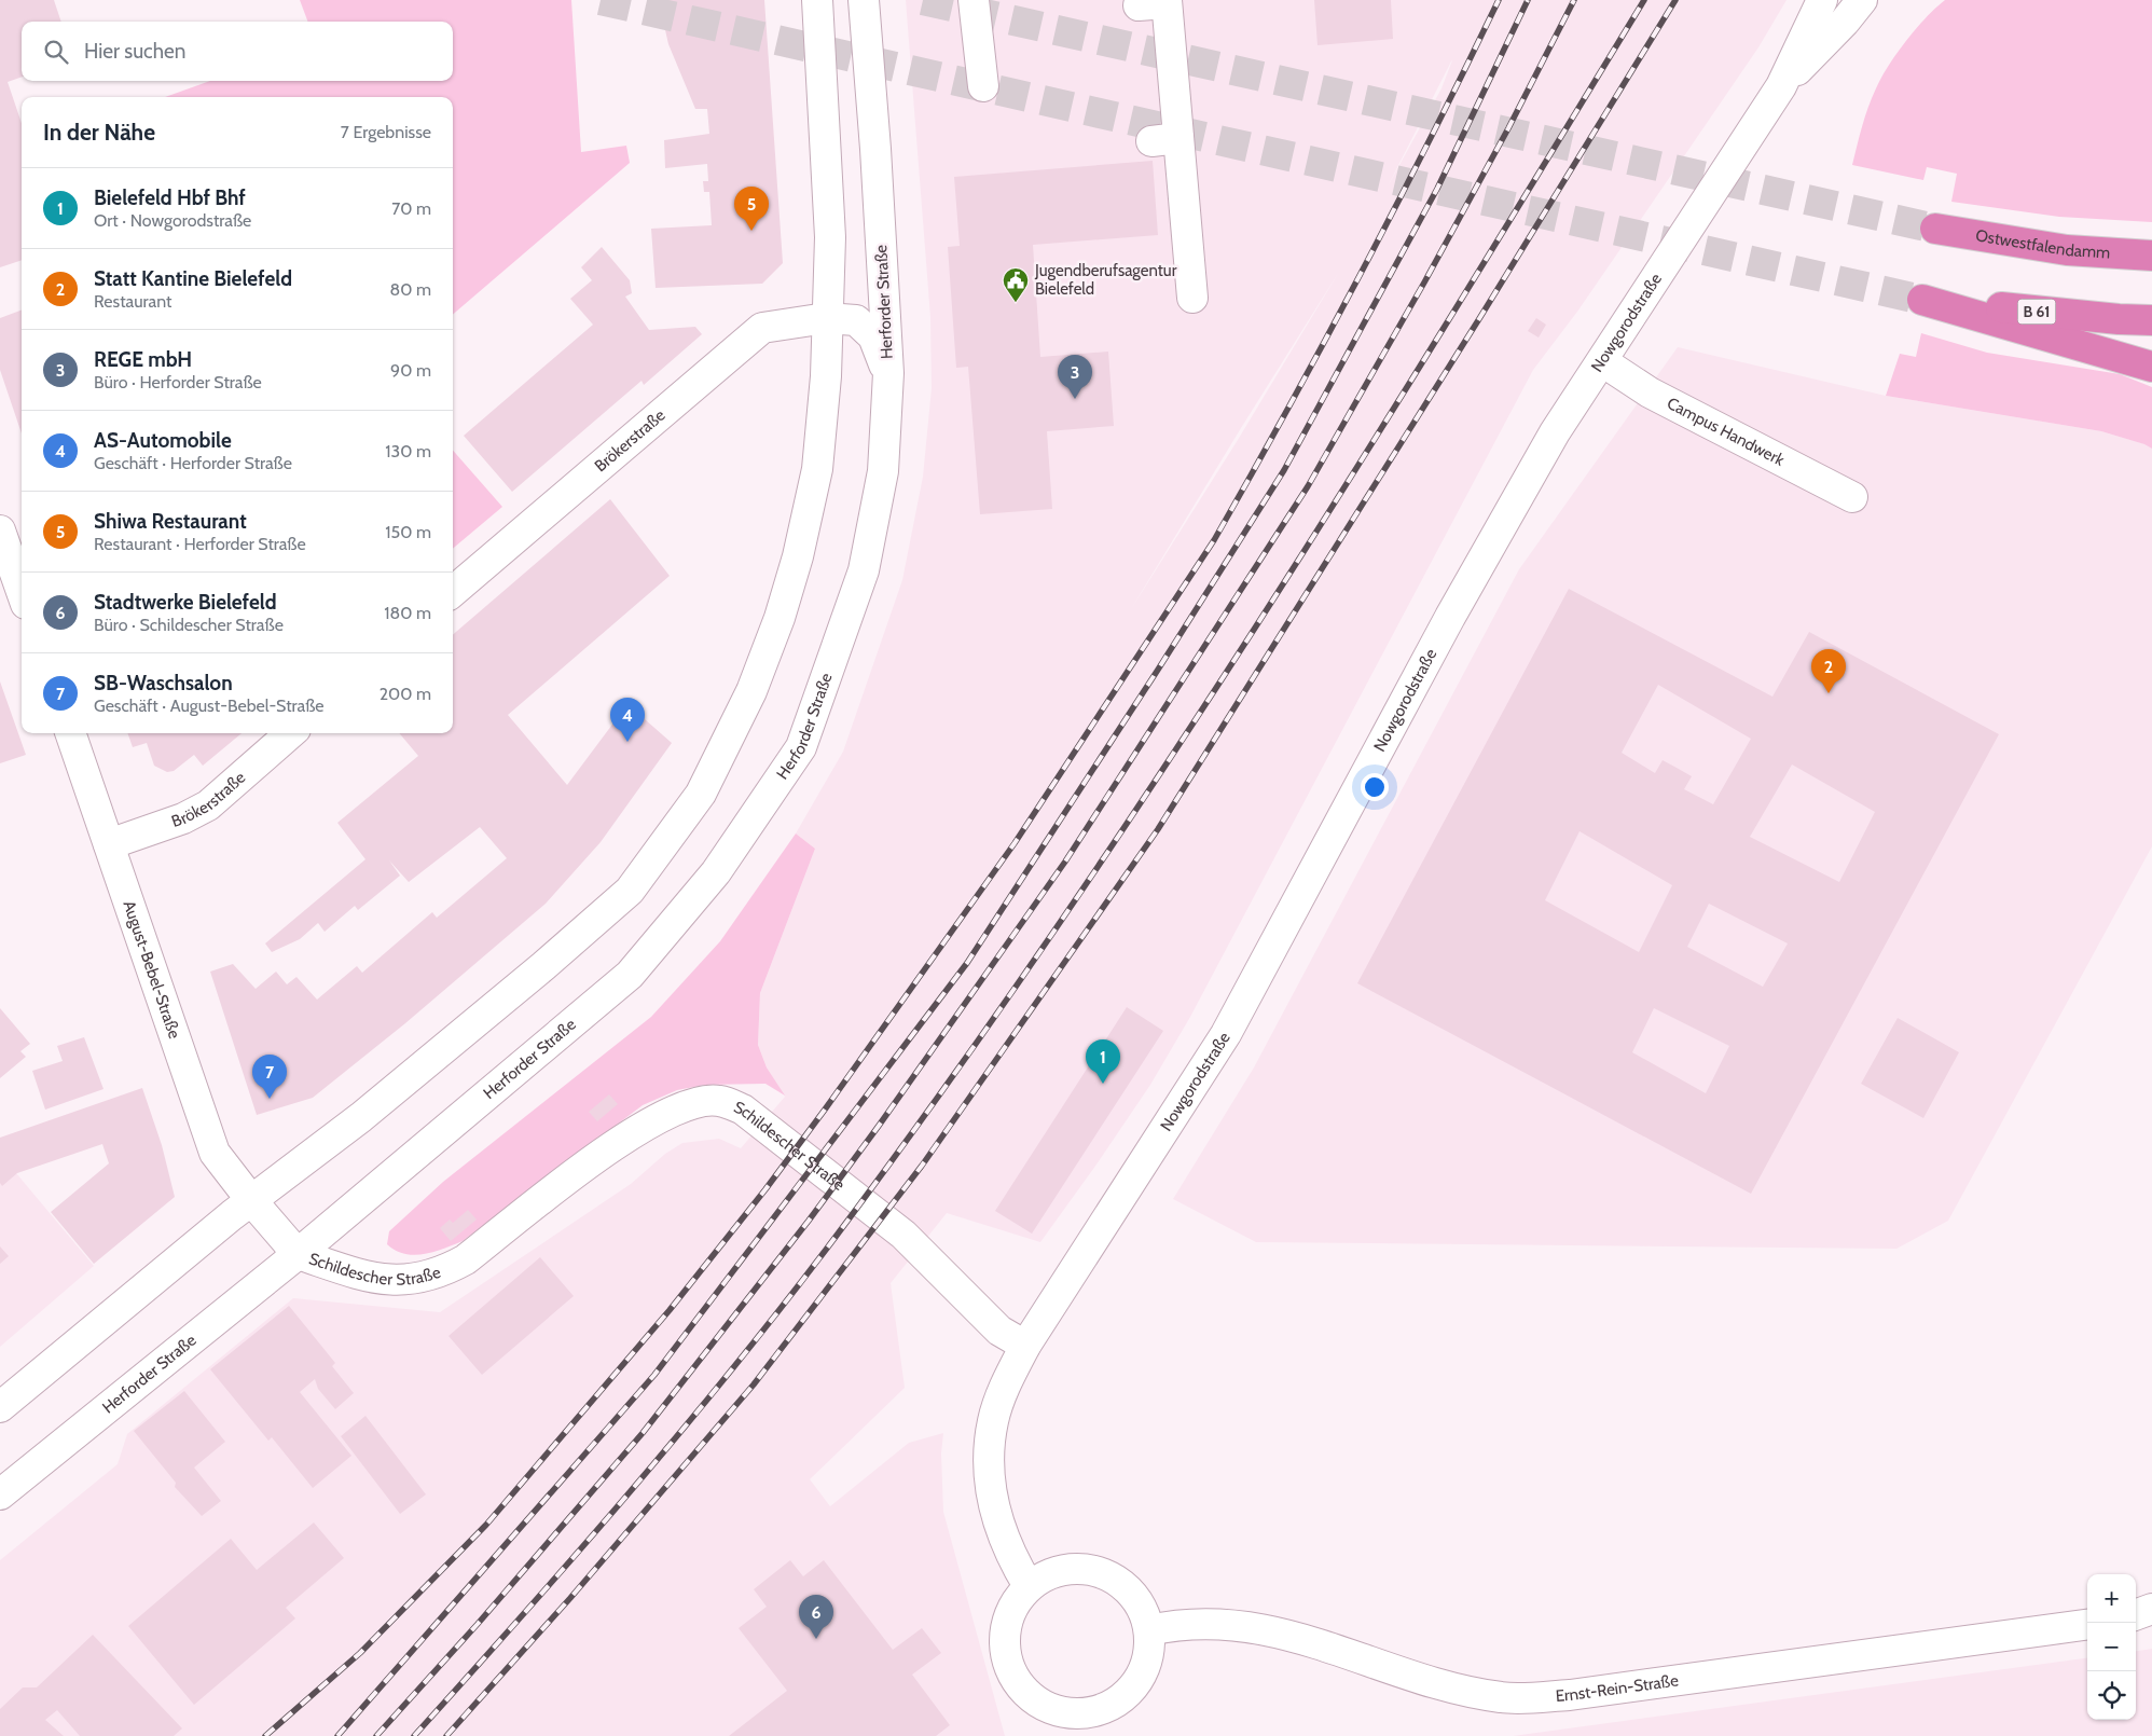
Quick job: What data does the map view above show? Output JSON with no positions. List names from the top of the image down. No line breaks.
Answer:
{"streets":{"highway":["Ostwestfalendamm","B 61"],"street":["Herforder Straße","Nowgorodstraße","Campus Handwerk","Brökerstraße","August-Bebel-Straße","Schildescher Straße","Ernst-Rein-Straße"]},"crossings":[["Herforder Straße","Brökerstraße"],["Herforder Straße","Schildescher Straße"],["Nowgorodstraße","Campus Handwerk"],["Nowgorodstraße","Schildescher Straße"],["Brökerstraße","August-Bebel-Straße"]],"places":{"public building":["Jugendberufsagentur Bielefeld"]},"page":{"search":"Hier suchen","heading":["In der Nähe","7 Ergebnisse"],"list":[{"mark":"1","name":"Bielefeld Hbf Bhf","note":"Ort · Nowgorodstraße","value":"70 m"},{"mark":"2","name":"Statt Kantine Bielefeld","note":"Restaurant","value":"80 m"},{"mark":"3","name":"REGE mbH","note":"Büro · Herforder Straße","value":"90 m"},{"mark":"4","name":"AS-Automobile","note":"Geschäft · Herforder Straße","value":"130 m"},{"mark":"5","name":"Shiwa Restaurant","note":"Restaurant · Herforder Straße","value":"150 m"},{"mark":"6","name":"Stadtwerke Bielefeld","note":"Büro · Schildescher Straße","value":"180 m"},{"mark":"7","name":"SB-Waschsalon","note":"Geschäft · August-Bebel-Straße","value":"200 m"}],"pins":["5","3","2","4","1","7","6"],"map_buttons":["+","−"]}}
